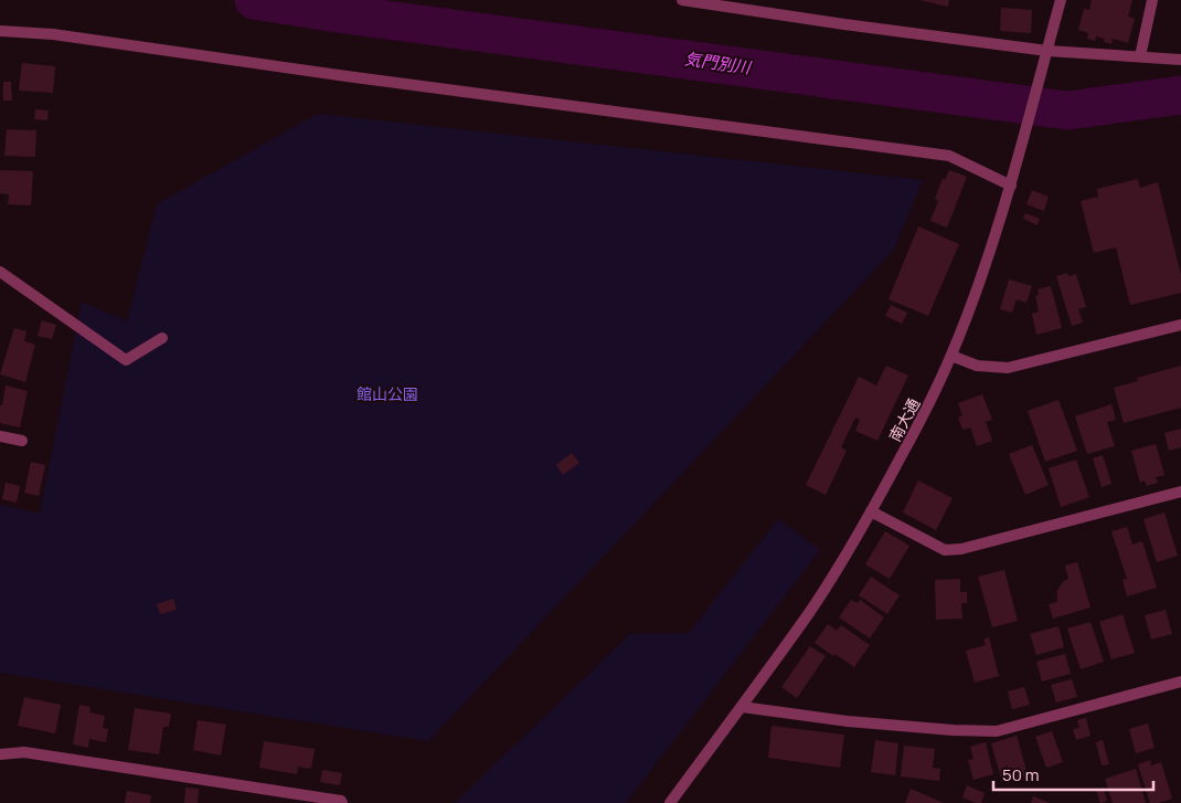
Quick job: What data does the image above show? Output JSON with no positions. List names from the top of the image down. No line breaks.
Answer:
{"streets":{"street":["南大通"]},"water":["気門別川"],"parks":["館山公園"],"scale_bar":"50 m"}
